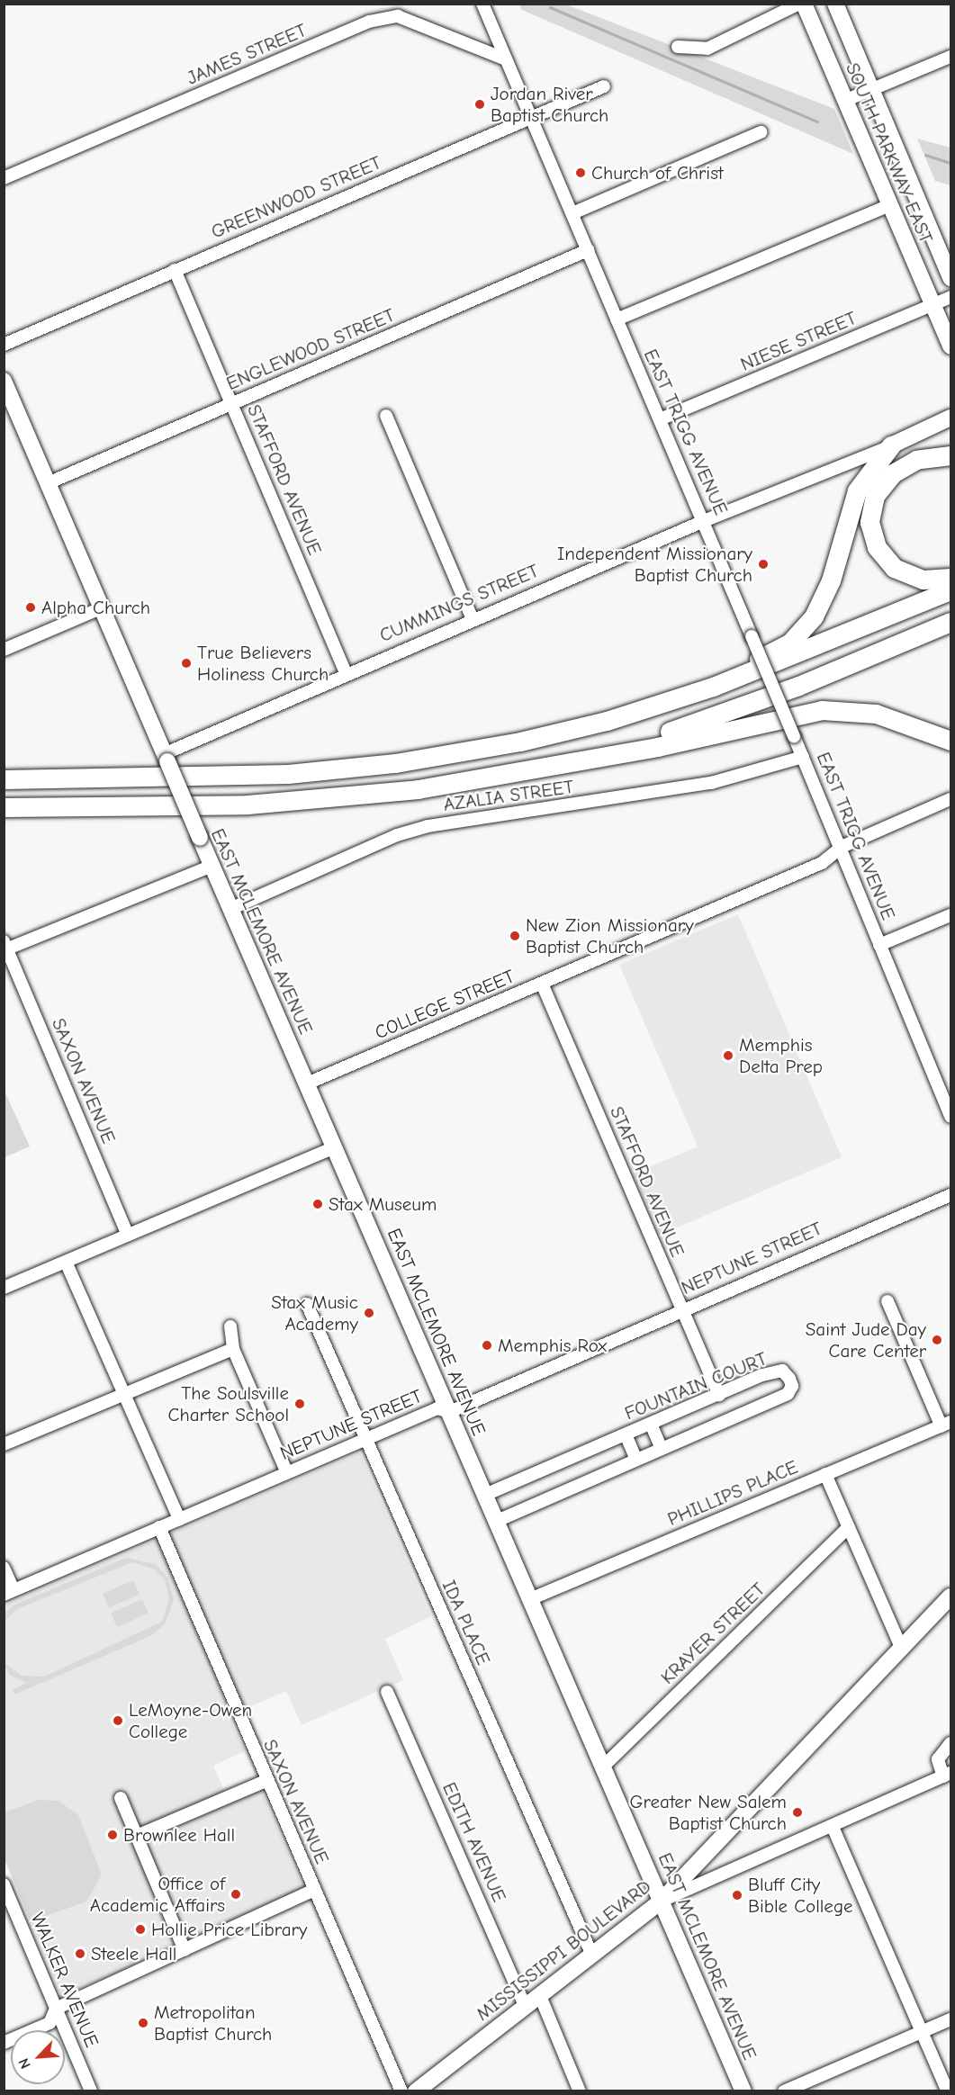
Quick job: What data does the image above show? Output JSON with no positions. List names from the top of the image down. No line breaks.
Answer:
{"streets":{"main road":["SOUTH PARKWAY EAST","CUMMINGS STREET","EAST MCLEMORE AVENUE","MISSISSIPPI BOULEVARD"],"street":["JAMES STREET","GREENWOOD STREET","NIESE STREET","ENGLEWOOD STREET","EAST TRIGG AVENUE","STAFFORD AVENUE","AZALIA STREET","COLLEGE STREET","SAXON AVENUE","NEPTUNE STREET","FOUNTAIN COURT","PHILLIPS PLACE","IDA PLACE","KRAYER STREET","EDITH AVENUE","WALKER AVENUE"]},"crossings":[["JAMES STREET","EAST TRIGG AVENUE"],["SOUTH PARKWAY EAST","NIESE STREET"],["GREENWOOD STREET","EAST TRIGG AVENUE"],["GREENWOOD STREET","STAFFORD AVENUE"],["NIESE STREET","EAST TRIGG AVENUE"],["ENGLEWOOD STREET","EAST TRIGG AVENUE"],["ENGLEWOOD STREET","STAFFORD AVENUE"],["ENGLEWOOD STREET","EAST MCLEMORE AVENUE"],["EAST TRIGG AVENUE","CUMMINGS STREET"],["EAST TRIGG AVENUE","AZALIA STREET"],["EAST TRIGG AVENUE","COLLEGE STREET"],["STAFFORD AVENUE","CUMMINGS STREET"],["STAFFORD AVENUE","COLLEGE STREET"],["STAFFORD AVENUE","NEPTUNE STREET"],["STAFFORD AVENUE","FOUNTAIN COURT"],["CUMMINGS STREET","EAST MCLEMORE AVENUE"],["AZALIA STREET","EAST MCLEMORE AVENUE"],["EAST MCLEMORE AVENUE","COLLEGE STREET"],["EAST MCLEMORE AVENUE","NEPTUNE STREET"],["EAST MCLEMORE AVENUE","FOUNTAIN COURT"],["EAST MCLEMORE AVENUE","PHILLIPS PLACE"],["EAST MCLEMORE AVENUE","KRAYER STREET"],["EAST MCLEMORE AVENUE","MISSISSIPPI BOULEVARD"],["SAXON AVENUE","NEPTUNE STREET"],["NEPTUNE STREET","IDA PLACE"],["IDA PLACE","MISSISSIPPI BOULEVARD"],["EDITH AVENUE","MISSISSIPPI BOULEVARD"]],"places":["Jordan River Baptist Church","Church of Christ","Independent Missionary Baptist Church","Alpha Church","True Believers Holiness Church","New Zion Missionary Baptist Church","Memphis Delta Prep","Stax Museum","Stax Music Academy","Saint Jude Day Care Center","Memphis Rox","The Soulsville Charter School","LeMoyne-Owen College","Greater New Salem Baptist Church","Brownlee Hall","Office of Academic Affairs","Bluff City Bible College","Hollie Price Library","Steele Hall","Metropolitan Baptist Church"],"north":"bottom left"}
